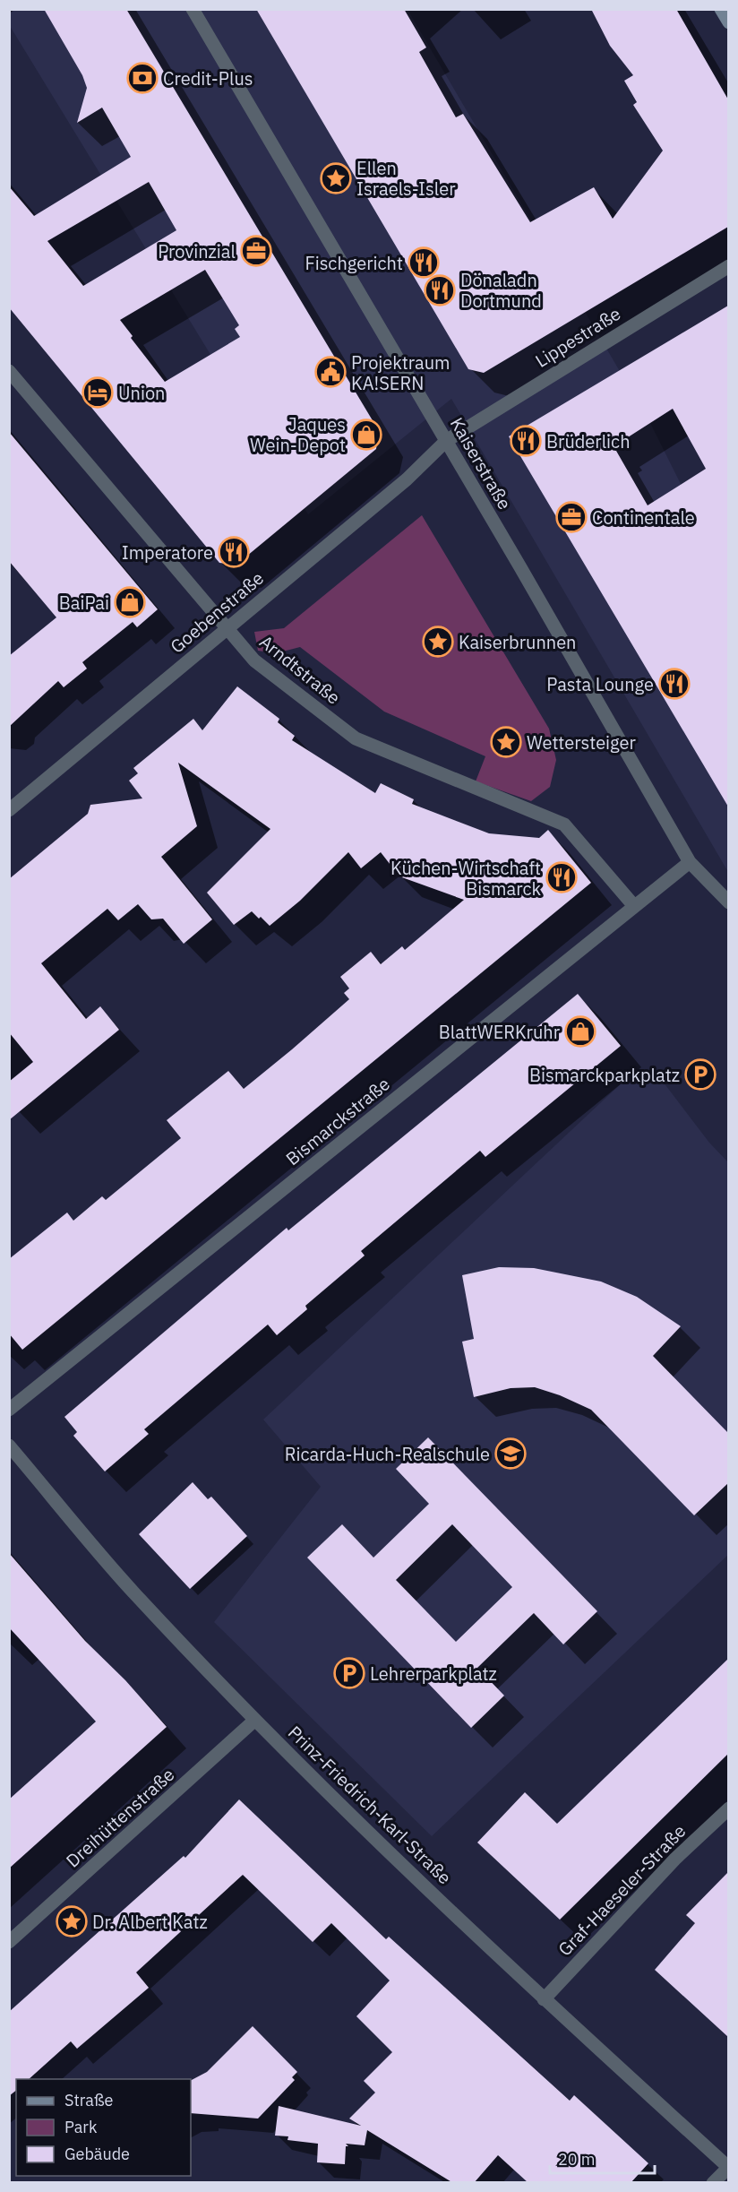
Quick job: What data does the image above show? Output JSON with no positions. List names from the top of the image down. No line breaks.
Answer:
{"streets":{"street":["Lippestraße","Kaiserstraße","Goebenstraße","Arndtstraße","Bismarckstraße","Prinz-Friedrich-Karl-Straße","Dreihüttenstraße","Graf-Haeseler-Straße"]},"crossings":[["Lippestraße","Kaiserstraße"],["Lippestraße","Goebenstraße"],["Kaiserstraße","Goebenstraße"],["Kaiserstraße","Bismarckstraße"],["Goebenstraße","Arndtstraße"],["Arndtstraße","Bismarckstraße"],["Prinz-Friedrich-Karl-Straße","Dreihüttenstraße"],["Prinz-Friedrich-Karl-Straße","Graf-Haeseler-Straße"]],"places":{"bank":["Credit-Plus"],"place":["Ellen Israels-Isler","Kaiserbrunnen","Wettersteiger","Dr. Albert Katz"],"office":["Provinzial","Continentale"],"restaurant":["Fischgericht","Dönaladn Dortmund","Brüderlich","Imperatore","Pasta Lounge","Küchen-Wirtschaft Bismarck"],"public building":["Projektraum KA!SERN"],"hotel":["Union"],"shop":["Jaques Wein-Depot","BaiPai","BlattWERKruhr"],"parking":["Bismarckparkplatz","Lehrerparkplatz"],"school or university":["Ricarda-Huch-Realschule"]},"legend":["Straße","Park","Gebäude"],"scale_bar":"20 m"}
